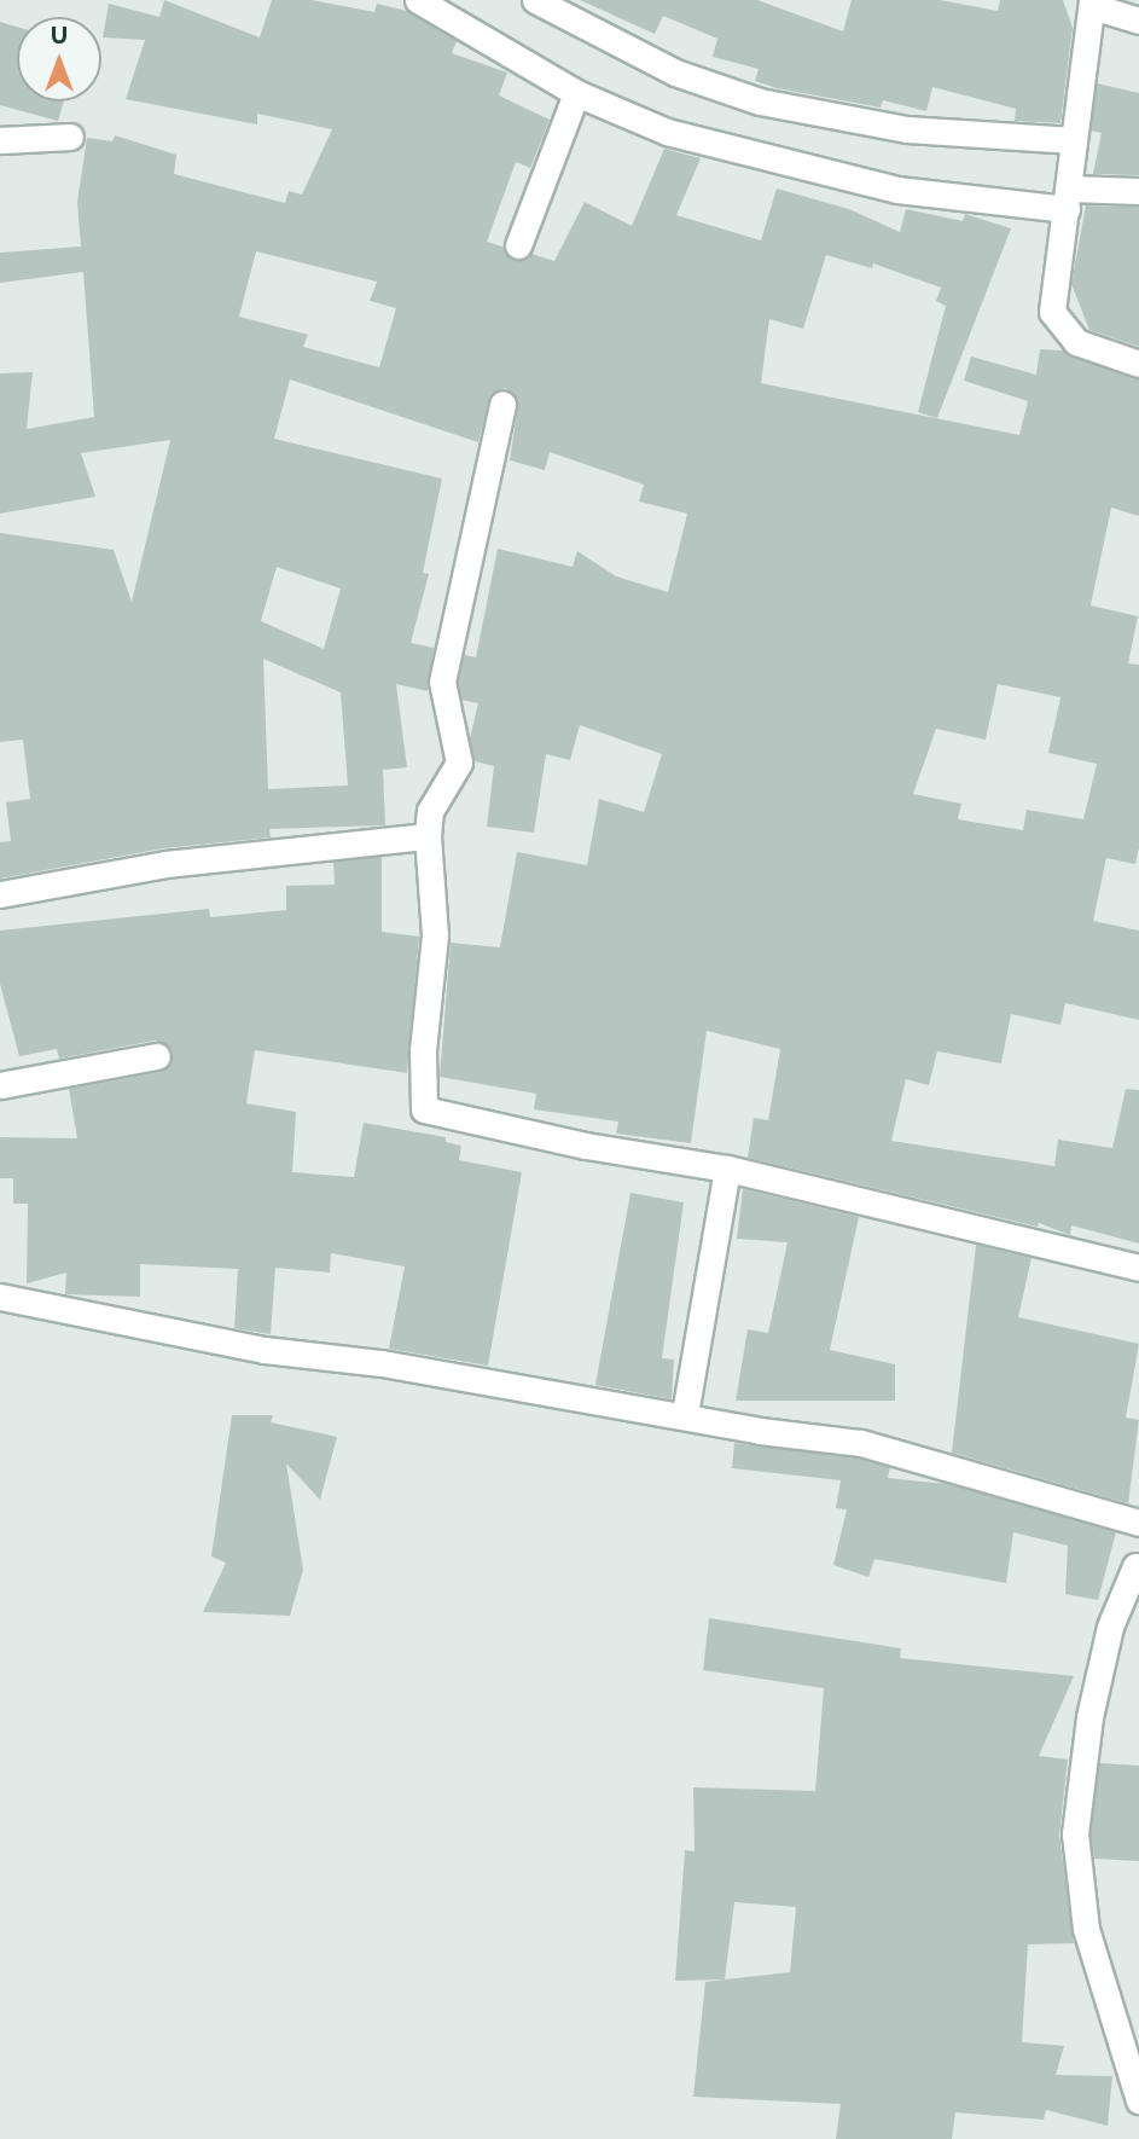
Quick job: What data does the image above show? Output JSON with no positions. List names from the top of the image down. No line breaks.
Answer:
{"north":"top"}
